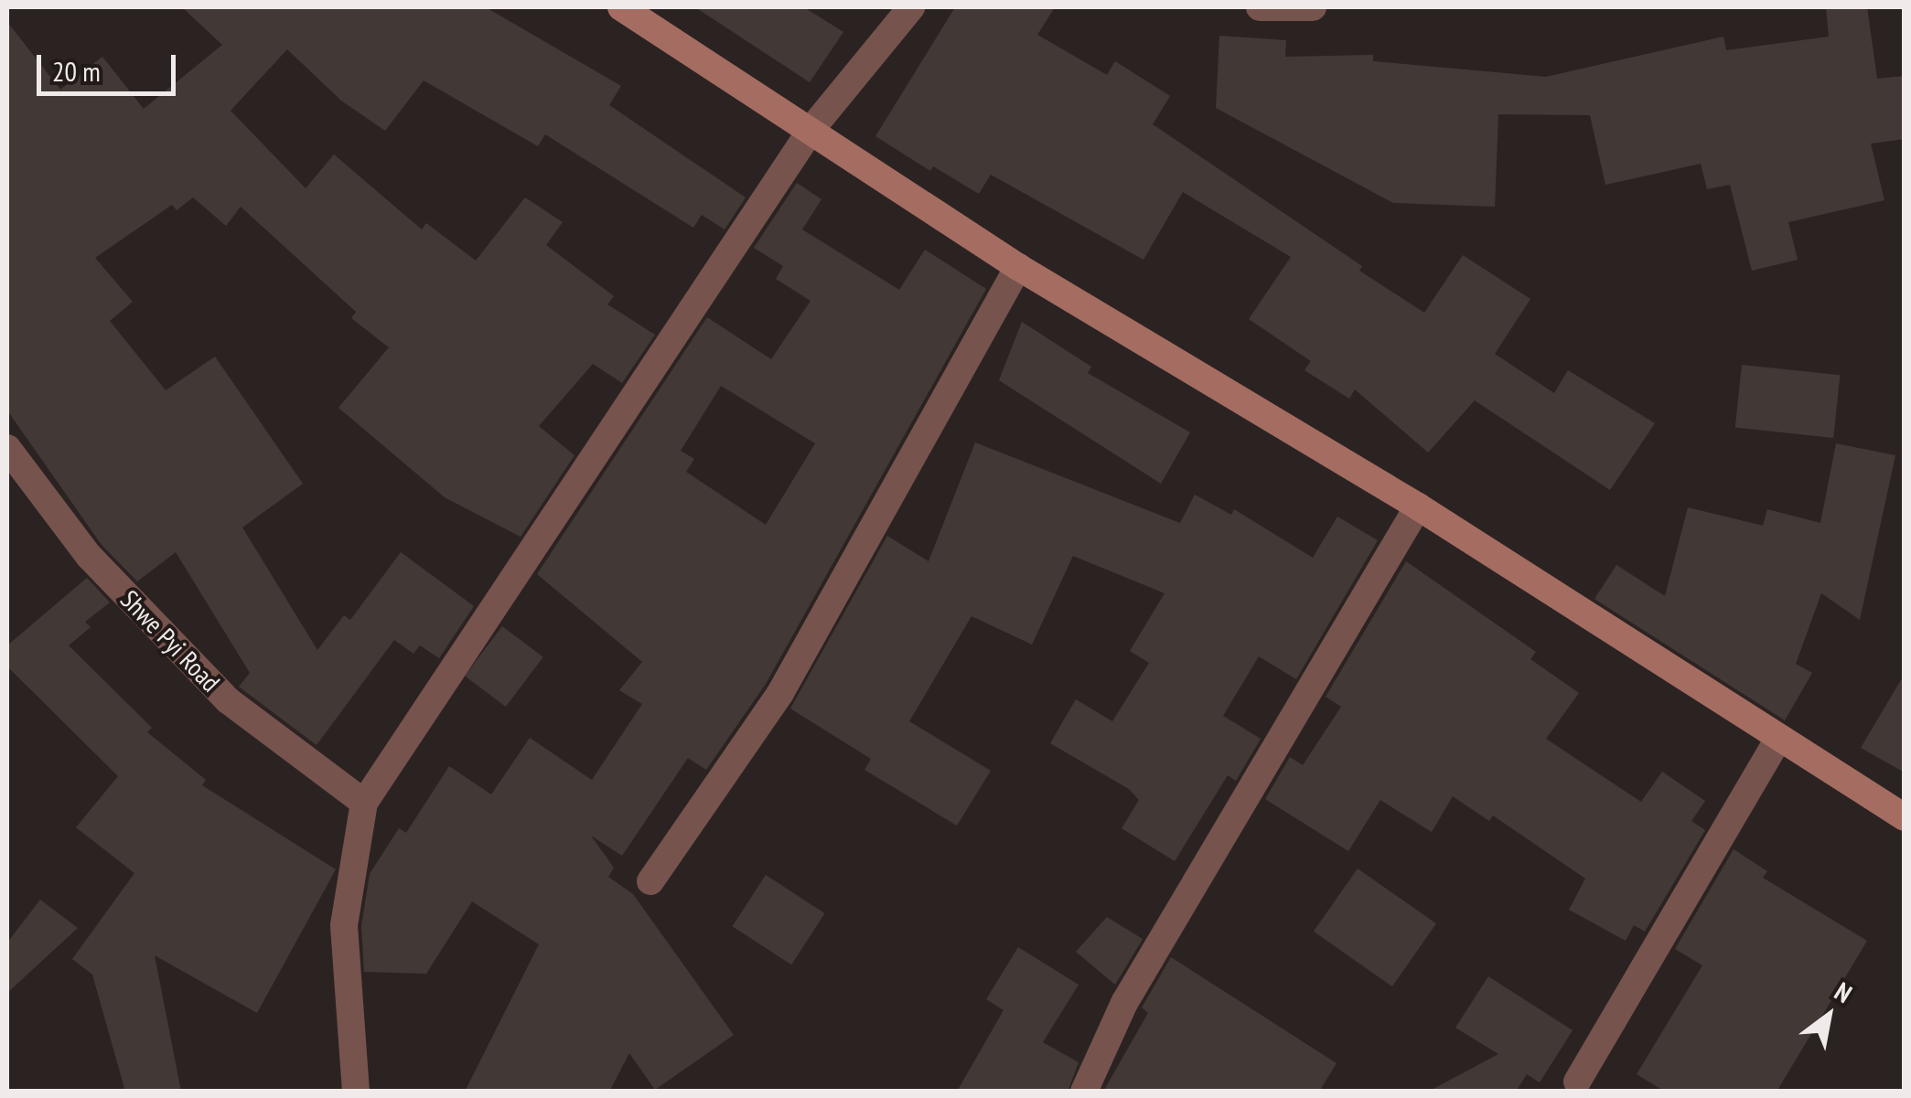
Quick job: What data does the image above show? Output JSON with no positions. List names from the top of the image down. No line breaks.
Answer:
{"streets":{"street":["Shwe Pyi Road"]},"scale_bar":"20 m","north":"top right"}
